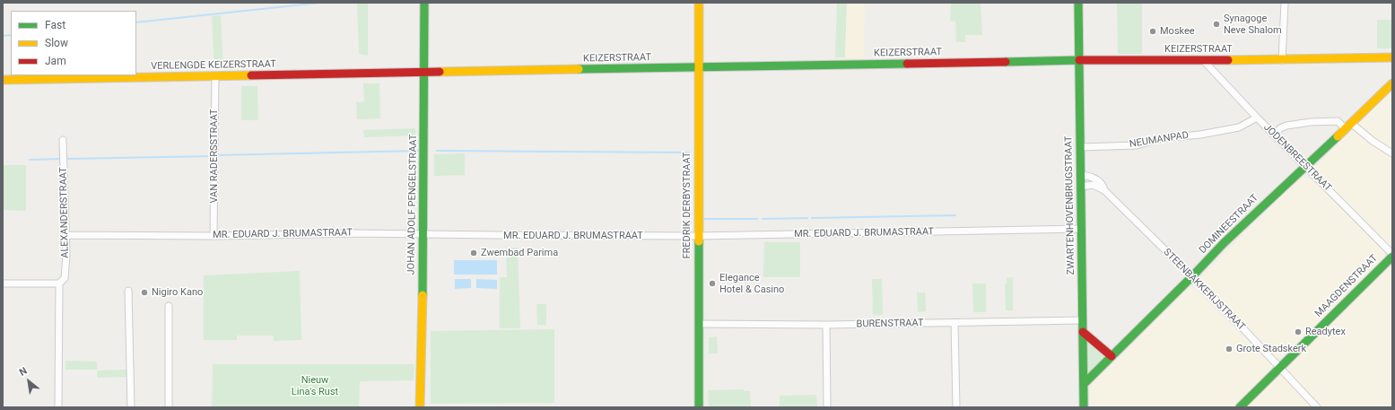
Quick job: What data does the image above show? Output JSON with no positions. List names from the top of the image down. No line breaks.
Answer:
{"streets":{"main road":["KEIZERSTRAAT","VERLENGDE KEIZERSTRAAT","JOHAN ADOLF PENGELSTRAAT","FREDRIK DERBYSTRAAT","ZWARTENHOVENBRUGSTRAAT","DOMINEESTRAAT","MAAGDENSTRAAT"],"street":["NEUMANPAD","VAN RADERSSTRAAT","JODENBREESTRAAT","ALEXANDERSTRAAT","MR. EDUARD J. BRUMASTRAAT","STEENBAKKERIJSTRAAT","BURENSTRAAT"]},"crossings":[["KEIZERSTRAAT","VERLENGDE KEIZERSTRAAT"],["KEIZERSTRAAT","JODENBREESTRAAT"],["KEIZERSTRAAT","JOHAN ADOLF PENGELSTRAAT"],["KEIZERSTRAAT","FREDRIK DERBYSTRAAT"],["KEIZERSTRAAT","ZWARTENHOVENBRUGSTRAAT"],["VERLENGDE KEIZERSTRAAT","VAN RADERSSTRAAT"],["VERLENGDE KEIZERSTRAAT","JOHAN ADOLF PENGELSTRAAT"],["NEUMANPAD","JODENBREESTRAAT"],["NEUMANPAD","ZWARTENHOVENBRUGSTRAAT"],["VAN RADERSSTRAAT","MR. EDUARD J. BRUMASTRAAT"],["JODENBREESTRAAT","DOMINEESTRAAT"],["JODENBREESTRAAT","MAAGDENSTRAAT"],["JOHAN ADOLF PENGELSTRAAT","MR. EDUARD J. BRUMASTRAAT"],["FREDRIK DERBYSTRAAT","MR. EDUARD J. BRUMASTRAAT"],["FREDRIK DERBYSTRAAT","BURENSTRAAT"],["ZWARTENHOVENBRUGSTRAAT","DOMINEESTRAAT"],["ZWARTENHOVENBRUGSTRAAT","MR. EDUARD J. BRUMASTRAAT"],["ZWARTENHOVENBRUGSTRAAT","STEENBAKKERIJSTRAAT"],["ZWARTENHOVENBRUGSTRAAT","BURENSTRAAT"],["ALEXANDERSTRAAT","MR. EDUARD J. BRUMASTRAAT"],["DOMINEESTRAAT","STEENBAKKERIJSTRAAT"],["MAAGDENSTRAAT","STEENBAKKERIJSTRAAT"]],"parks":["Nieuw Lina's Rust"],"places":["Synagoge Neve Shalom","Moskee","Zwembad Parima","Elegance Hotel & Casino","Nigiro Kano","Readytex","Grote Stadskerk"],"legend":["Fast","Slow","Jam"],"north":"top left"}
